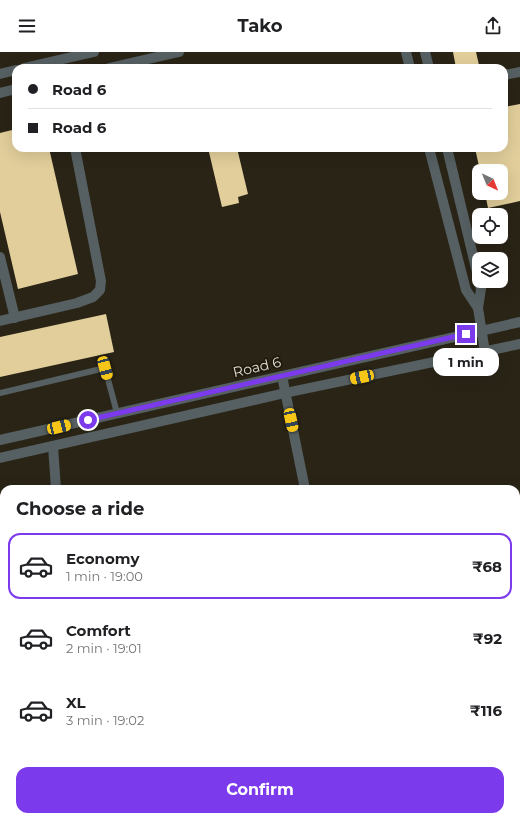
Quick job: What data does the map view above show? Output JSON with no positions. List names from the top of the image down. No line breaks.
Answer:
{"streets":{"street":["Road 6"]},"north":"bottom right","page":{"header":"Tako","banner":["Road 6","Road 6"],"bubble":"1 min","heading":"Choose a ride","list":[{"name":"Economy","note":"1 min · 19:00","value":"₹68"},{"name":"Comfort","note":"2 min · 19:01","value":"₹92"},{"name":"XL","note":"3 min · 19:02","value":"₹116"}],"buttons":"Confirm"}}
